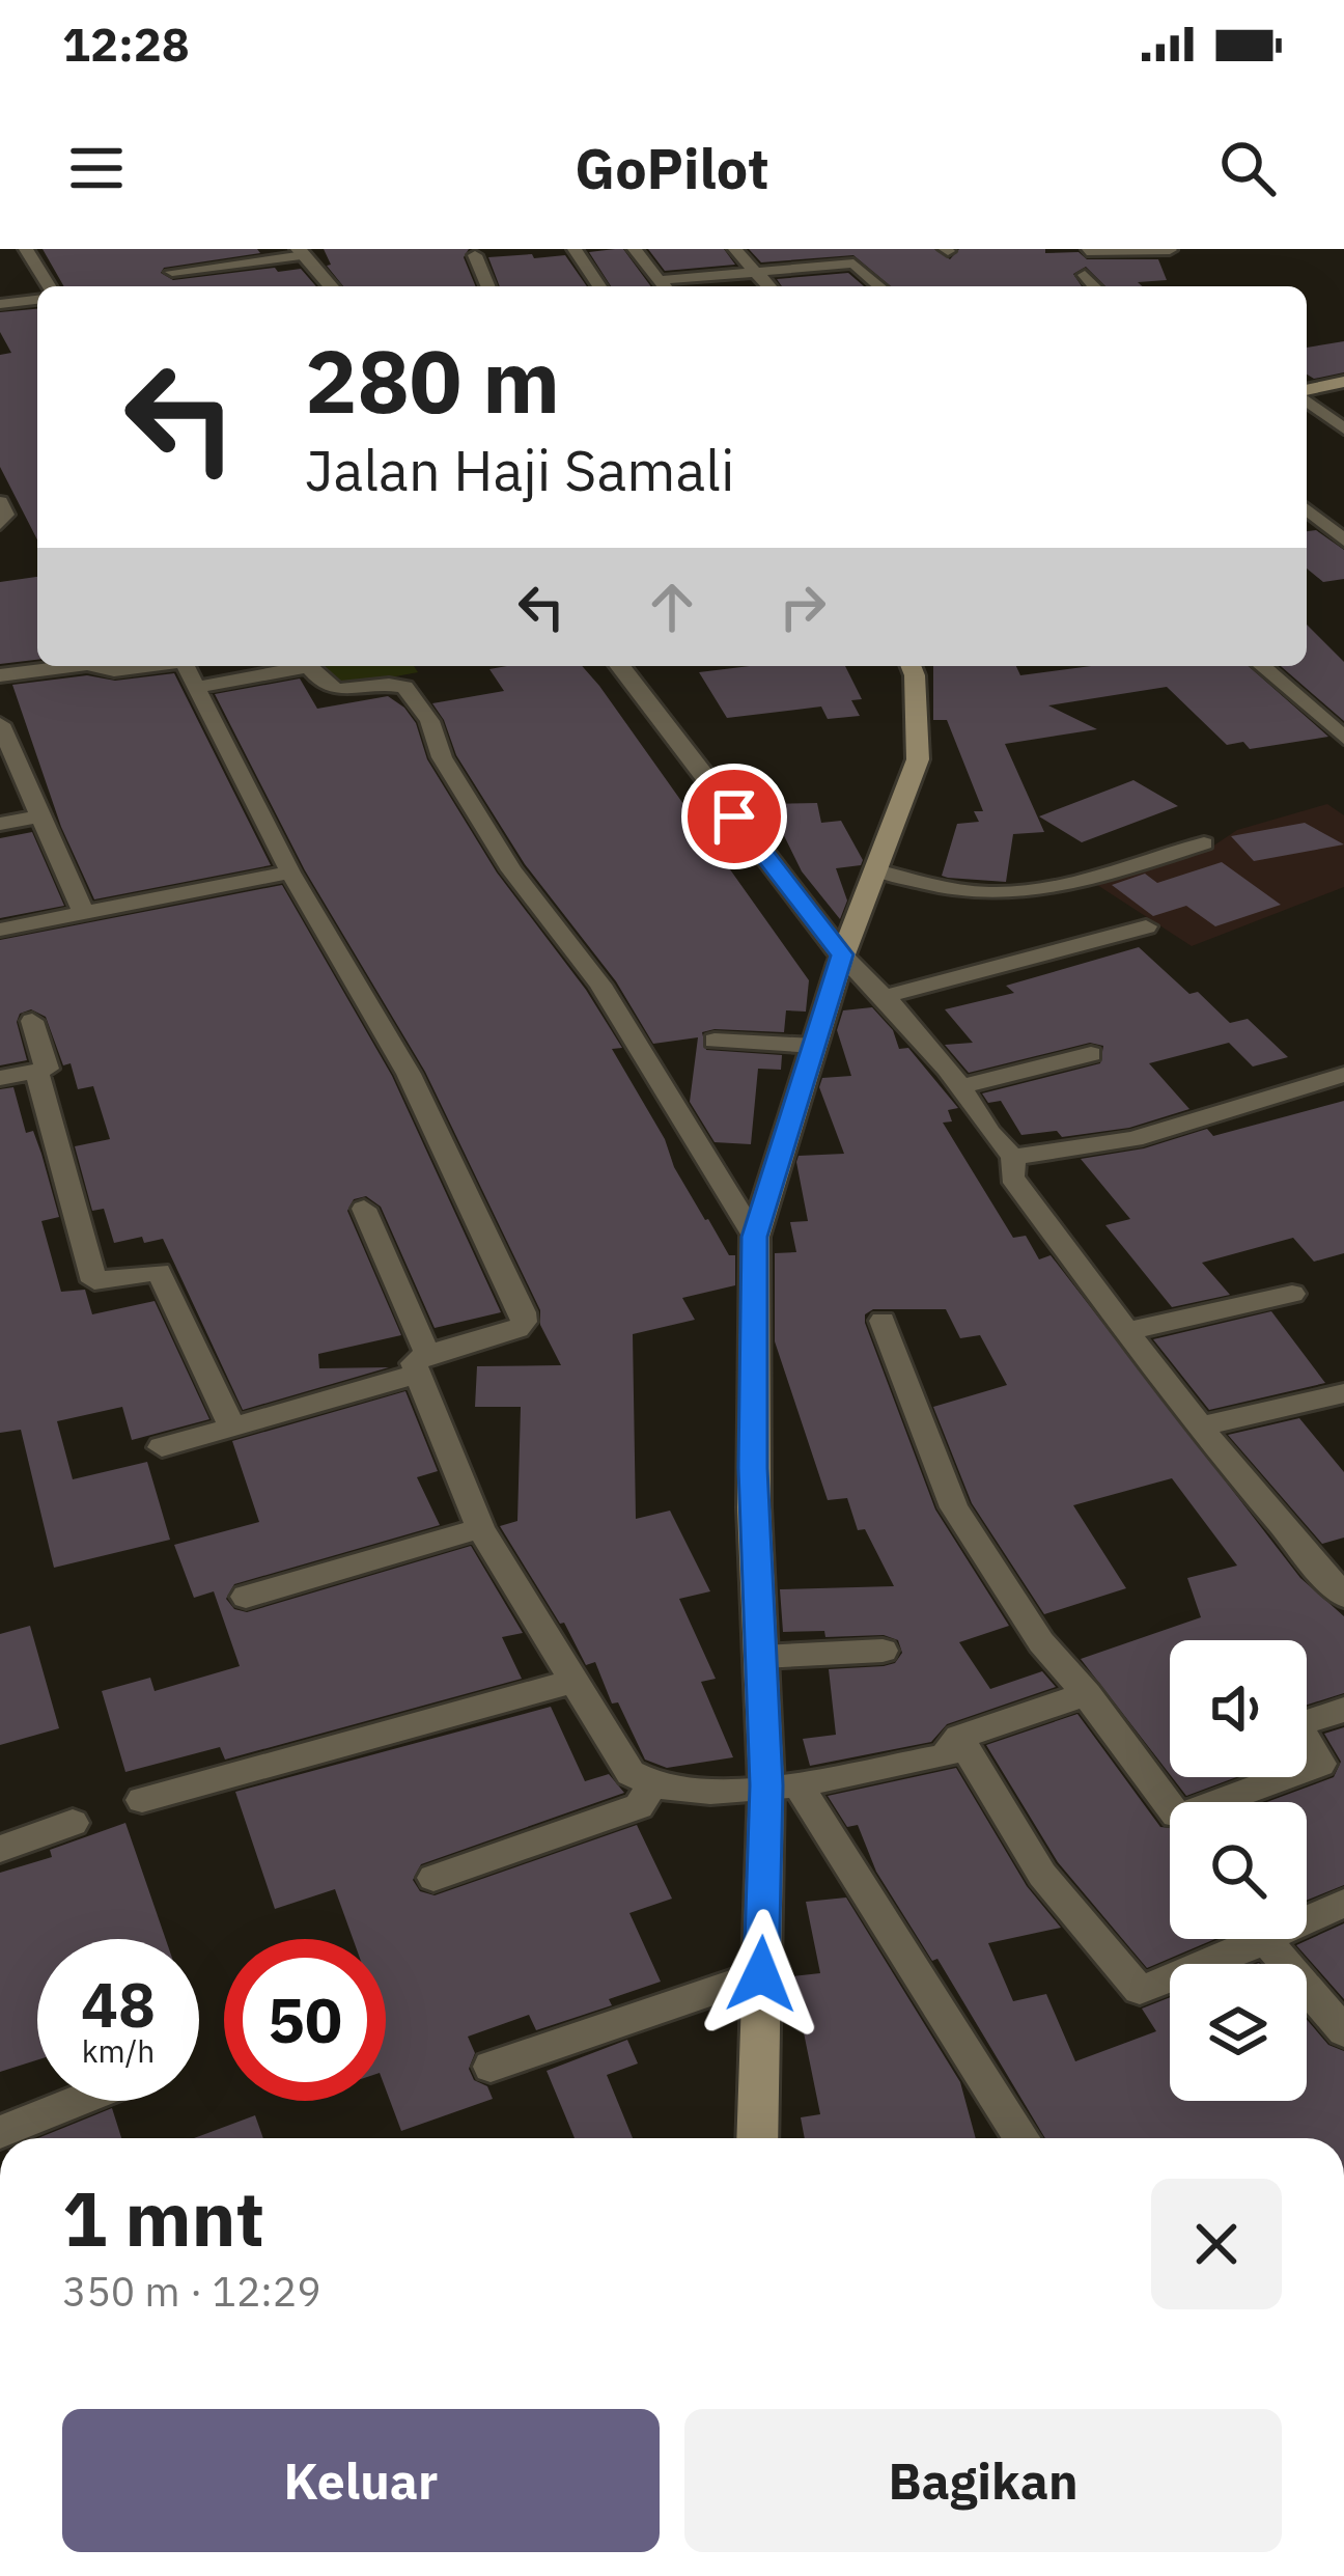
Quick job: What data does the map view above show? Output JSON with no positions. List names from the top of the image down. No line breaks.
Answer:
{"page":{"status":"12:28","header":"GoPilot","turn":["280 m","Jalan Haji Samali"],"speed":"48 km/h","limit":"50","heading":["1 mnt","350 m · 12:29"],"buttons":["Keluar","Bagikan"]}}
